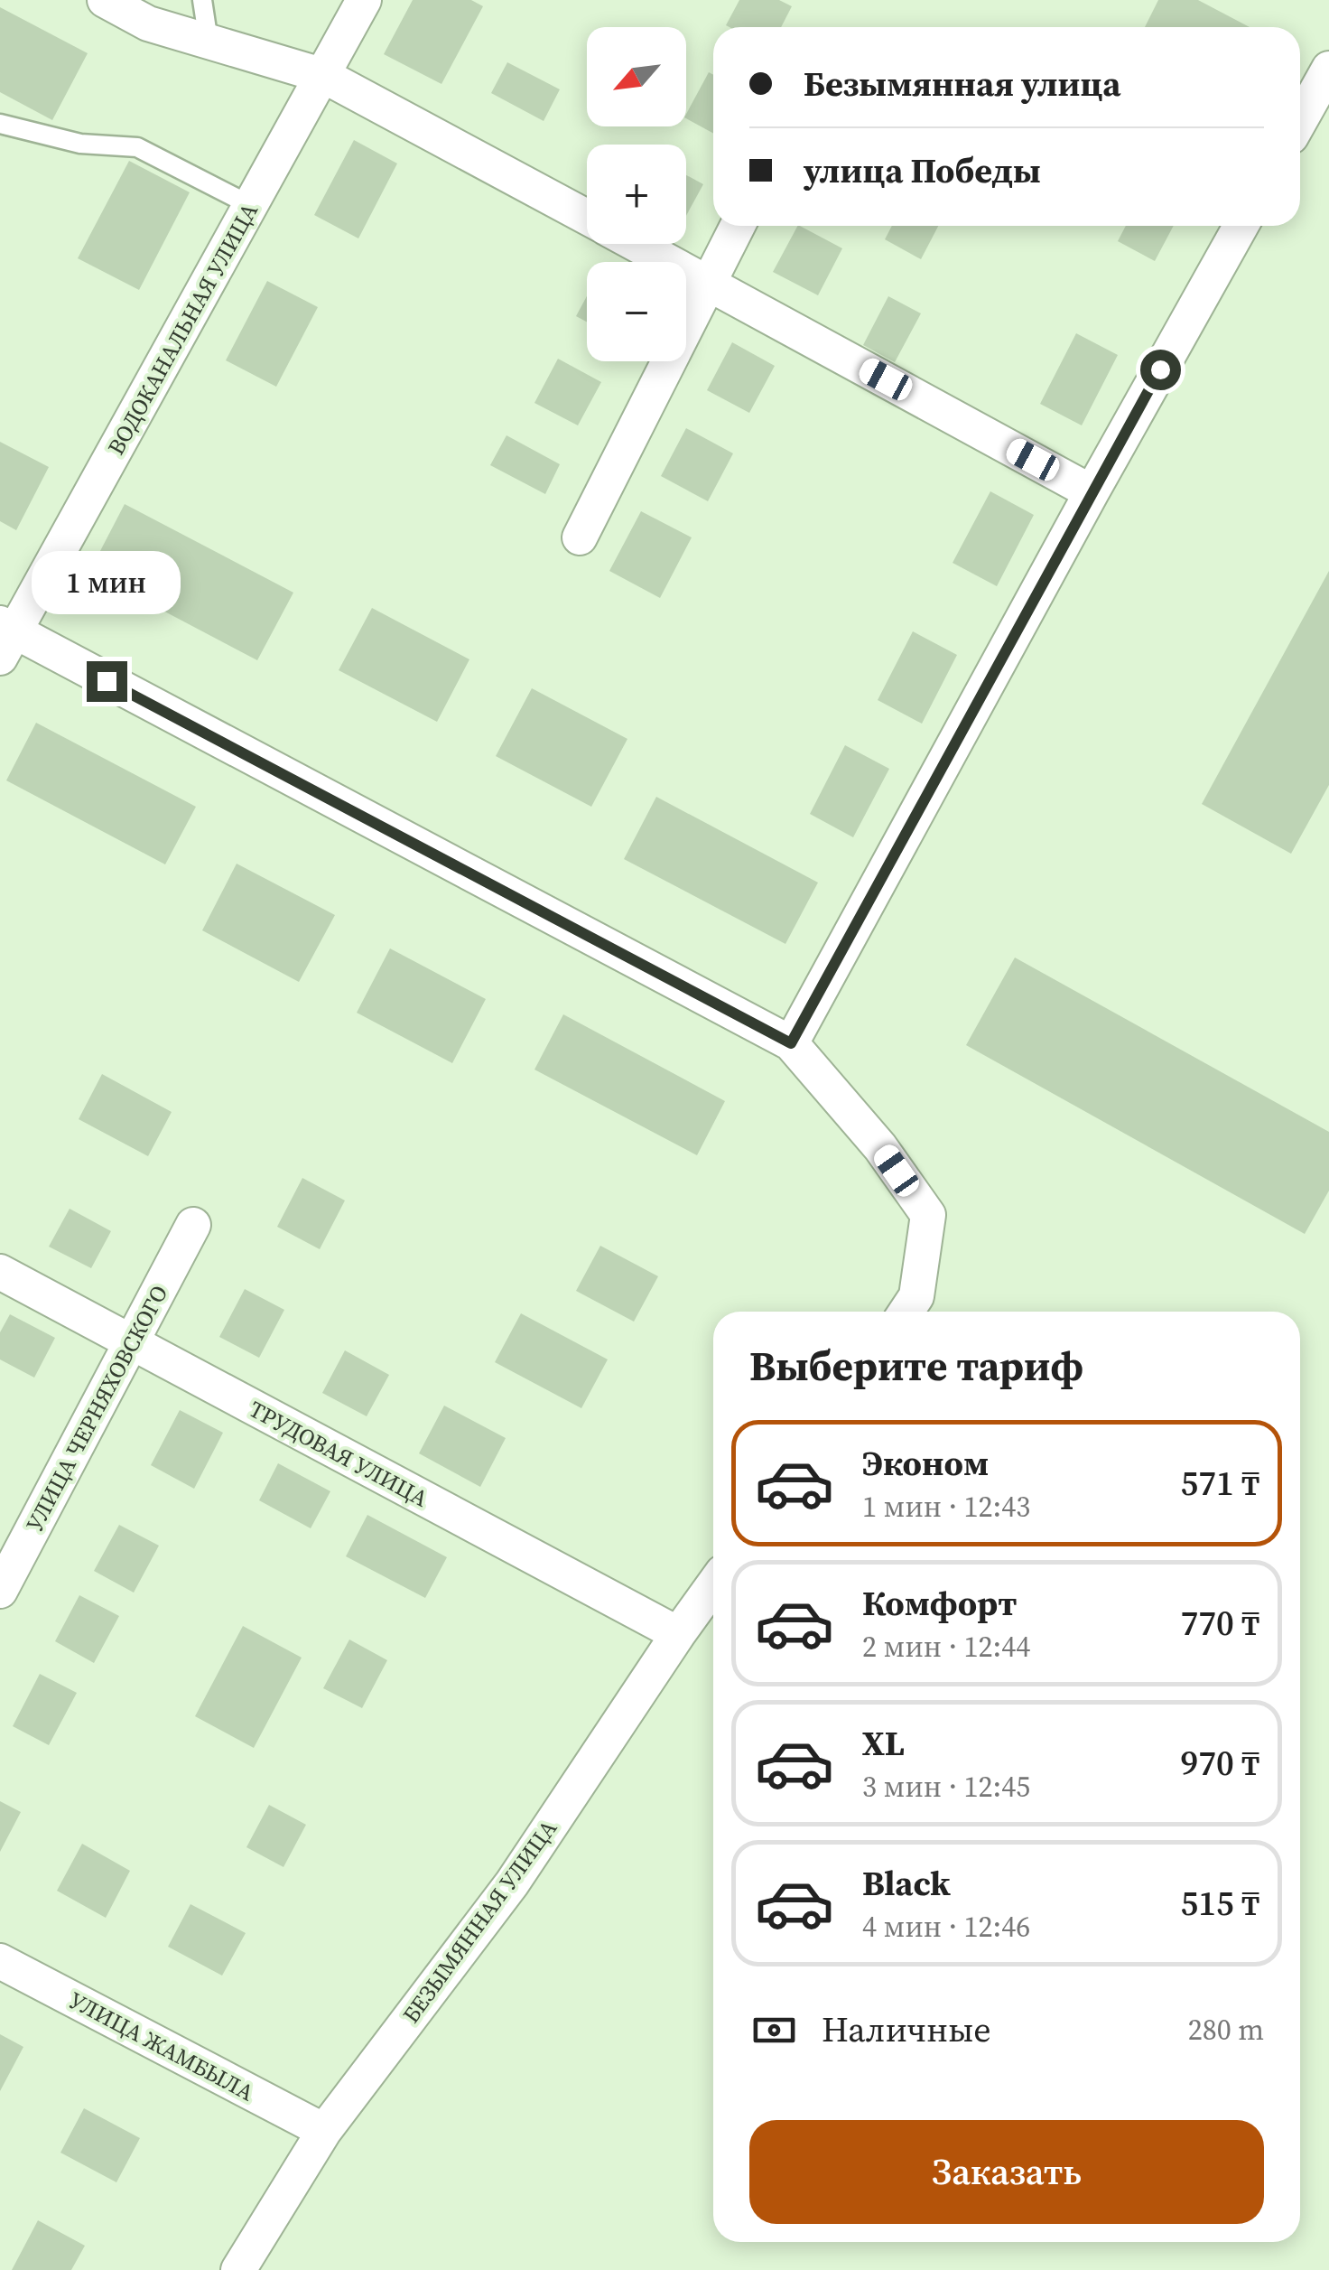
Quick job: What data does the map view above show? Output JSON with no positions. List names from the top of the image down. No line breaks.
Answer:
{"streets":{"street":["ВОДОКАНАЛЬНАЯ УЛИЦА","УЛИЦА ЧЕРНЯХОВСКОГО","ТРУДОВАЯ УЛИЦА","БЕЗЫМЯННАЯ УЛИЦА","УЛИЦА ЖАМБЫЛА"]},"crossings":[["УЛИЦА ЧЕРНЯХОВСКОГО","ТРУДОВАЯ УЛИЦА"],["ТРУДОВАЯ УЛИЦА","БЕЗЫМЯННАЯ УЛИЦА"],["БЕЗЫМЯННАЯ УЛИЦА","УЛИЦА ЖАМБЫЛА"]],"north":"bottom left","page":{"map_buttons":["+","−"],"banner":["Безымянная улица","улица Победы"],"bubble":"1 мин","heading":"Выберите тариф","list":[{"name":"Эконом","note":"1 мин · 12:43","value":"571 ₸"},{"name":"Комфорт","note":"2 мин · 12:44","value":"770 ₸"},{"name":"XL","note":"3 мин · 12:45","value":"970 ₸"},{"name":"Black","note":"4 мин · 12:46","value":"515 ₸"}],"pay":["Наличные","280 m"],"buttons":"Заказать"}}
